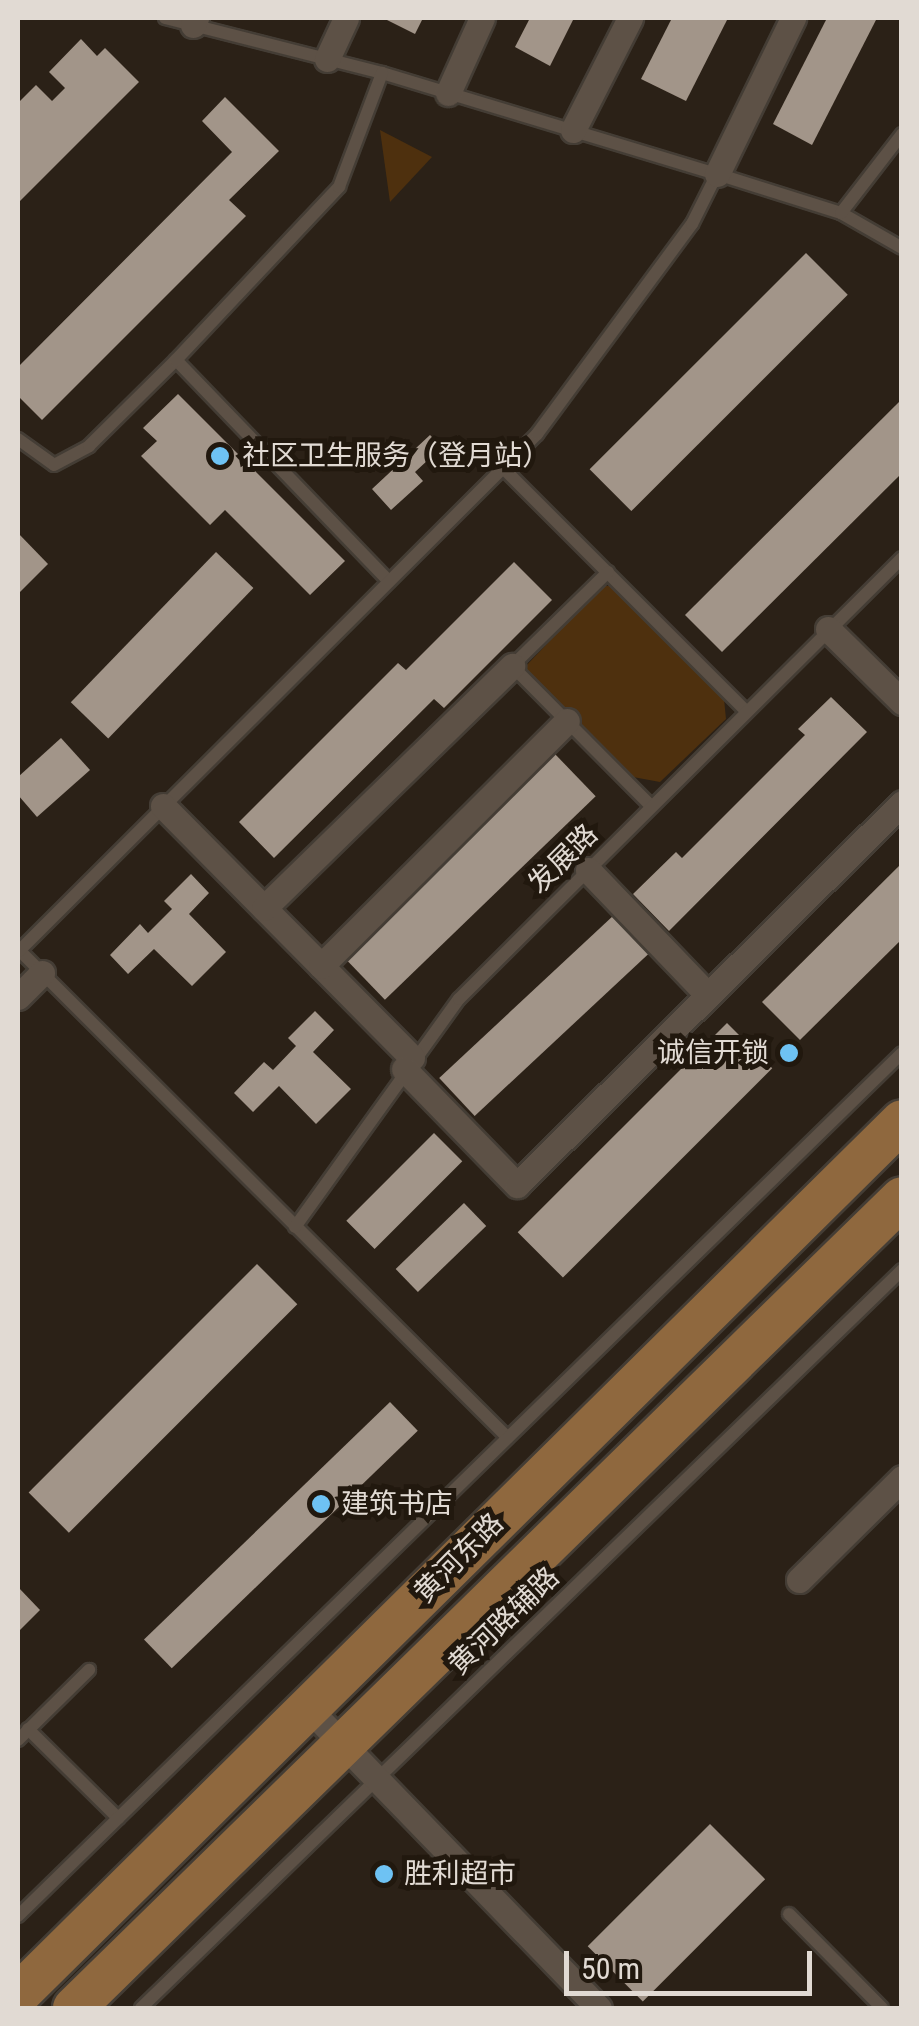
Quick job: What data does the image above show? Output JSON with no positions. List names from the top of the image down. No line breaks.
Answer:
{"streets":{"main road":["黄河东路"],"lane":["发展路","黄河路辅路"]},"places":["社区卫生服务（登月站）","诚信开锁","建筑书店","胜利超市"],"scale_bar":"50 m"}
